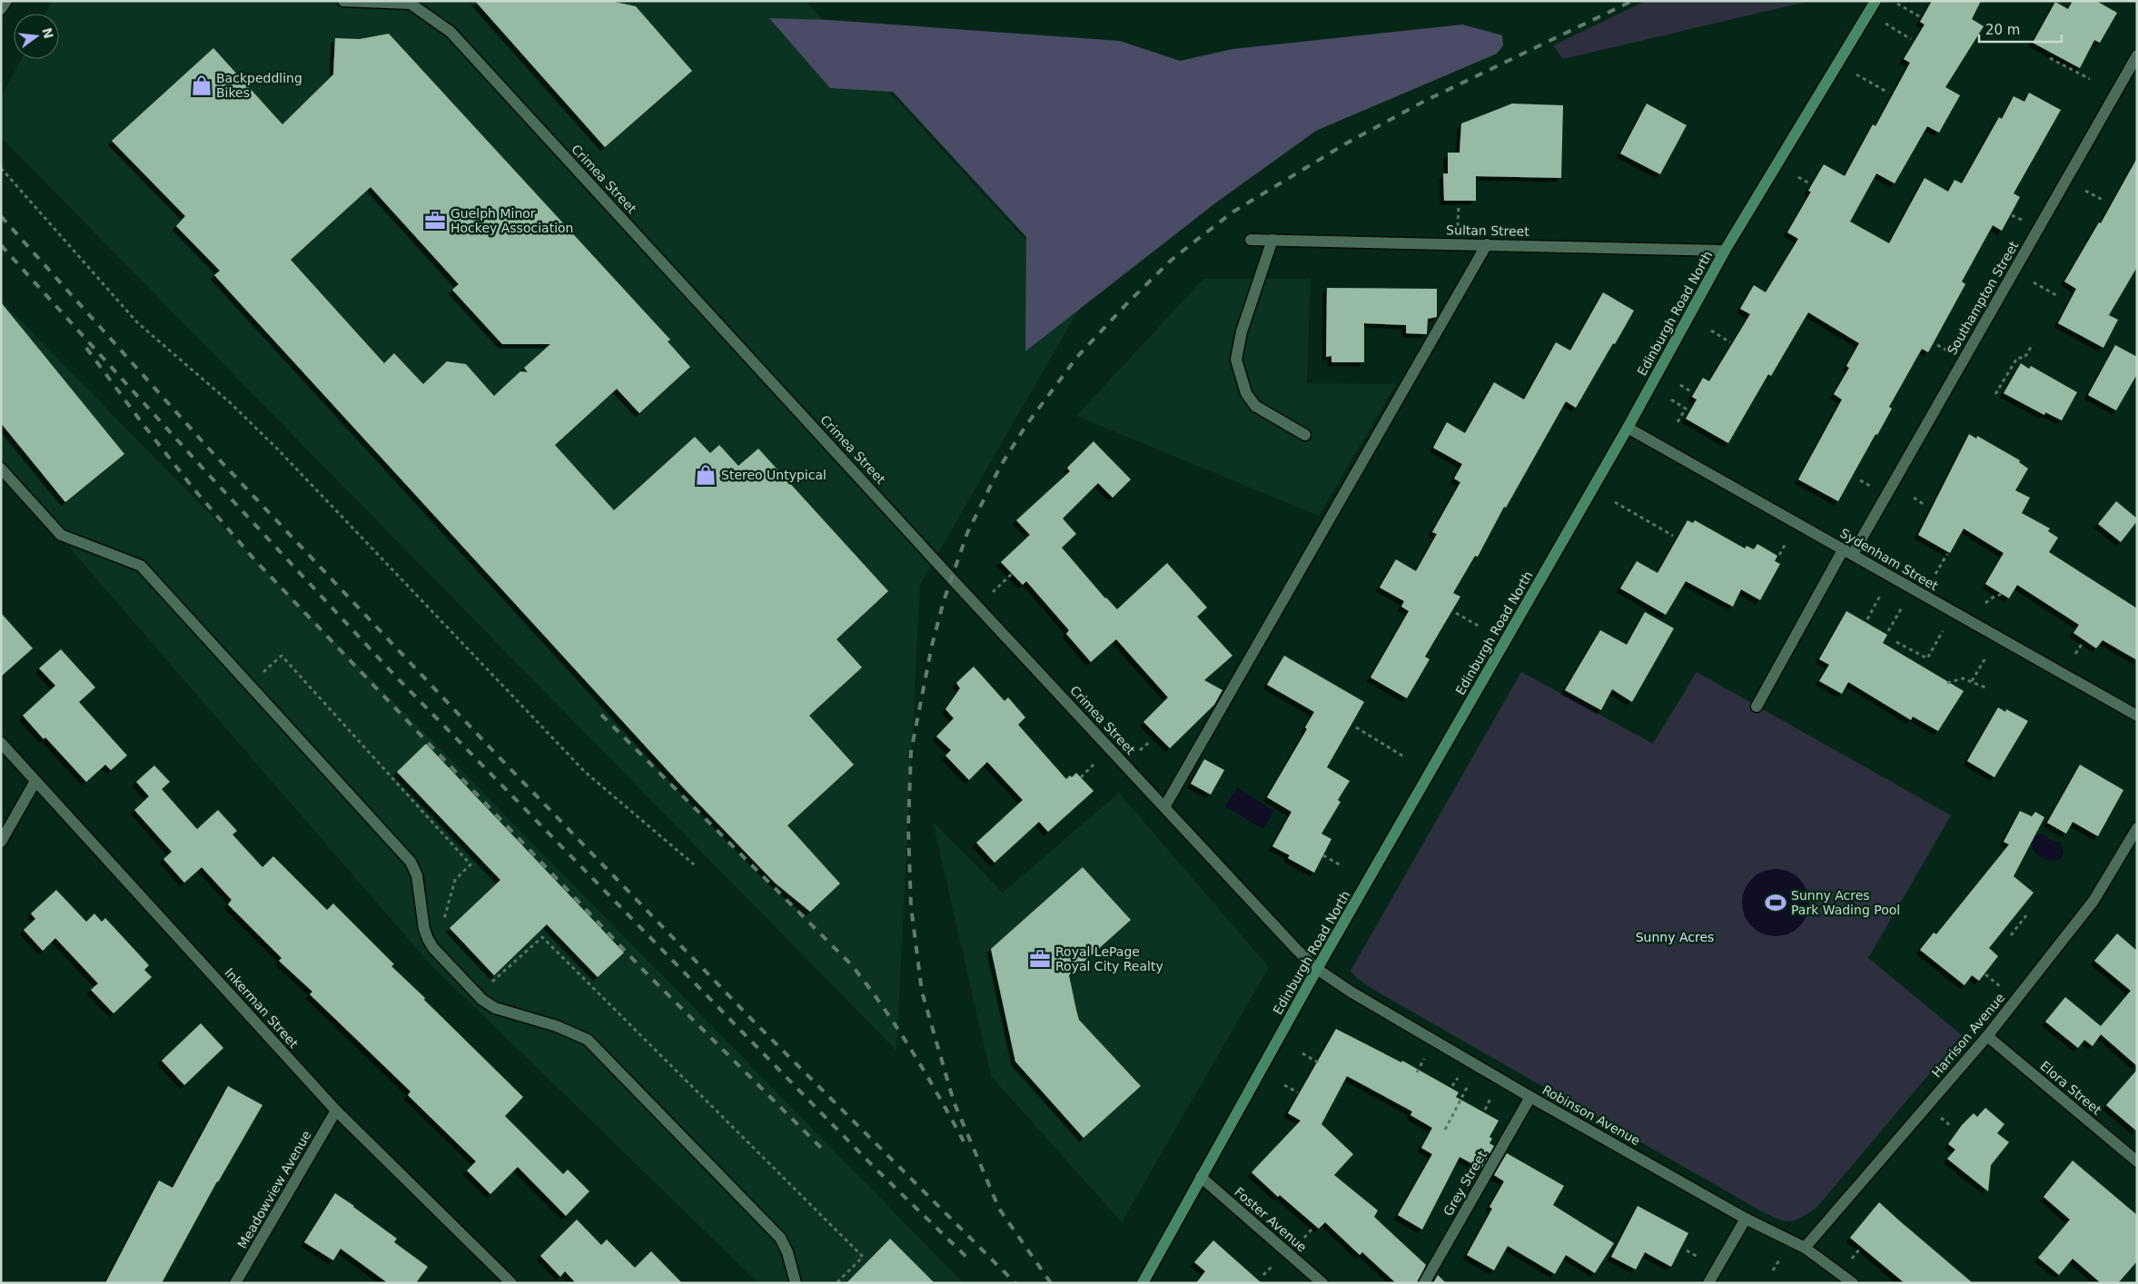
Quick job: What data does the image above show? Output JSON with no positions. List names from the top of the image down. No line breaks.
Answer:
{"streets":{"main road":["Edinburgh Road North"],"street":["Crimea Street","Sultan Street","Southampton Street","Sydenham Street","Inkerman Street","Harrison Avenue","Elora Street","Robinson Avenue","Grey Street","Meadowview Avenue","Foster Avenue"]},"crossings":[["Crimea Street","Edinburgh Road North"],["Crimea Street","Robinson Avenue"],["Sultan Street","Edinburgh Road North"],["Southampton Street","Sydenham Street"],["Edinburgh Road North","Sydenham Street"],["Edinburgh Road North","Robinson Avenue"],["Edinburgh Road North","Foster Avenue"],["Inkerman Street","Meadowview Avenue"],["Harrison Avenue","Elora Street"],["Harrison Avenue","Robinson Avenue"],["Robinson Avenue","Grey Street"]],"parks":["Sunny Acres"],"places":{"shop":["Backpeddling Bikes","Stereo Untypical"],"office":["Guelph Minor Hockey Association","Royal LePage Royal City Realty"],"sports":["Sunny Acres Park Wading Pool"]},"scale_bar":"20 m","north":"right"}
